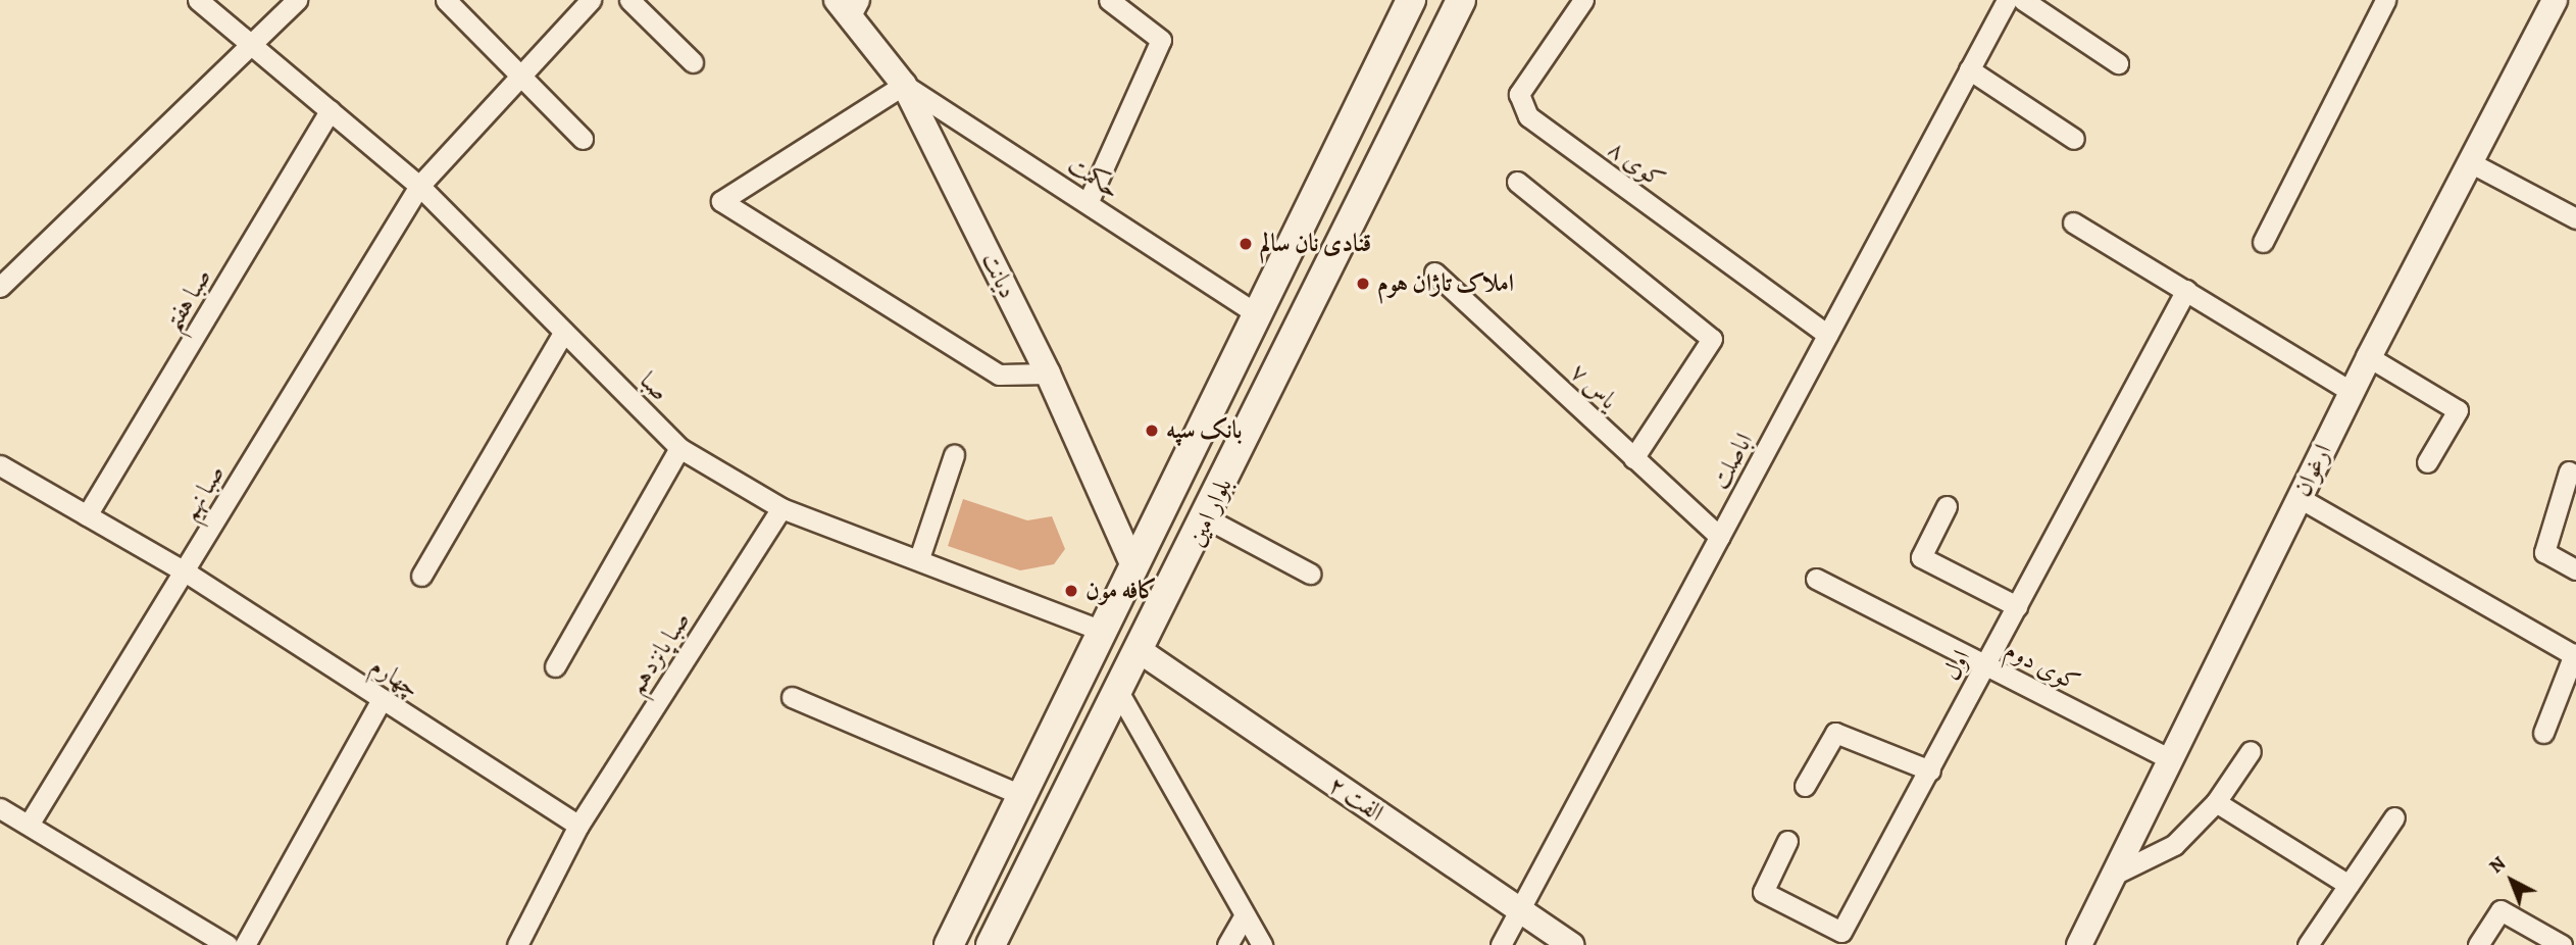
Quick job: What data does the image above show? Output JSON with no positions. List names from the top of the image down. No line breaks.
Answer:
{"streets":{"main road":["بلوار امین"],"street":["کوی ۸","حکمت","دیانت","صبا هفتم","صبا","یاس ۷","اباصلت","ارغوان","صبا نهم","صبا پانزدهم","اول","کوی دوم","چهارم","الفت ۲"]},"crossings":[["کوی ۸","اباصلت"],["حکمت","دیانت"],["حکمت","بلوار امین"],["دیانت","بلوار امین"],["صبا هفتم","صبا"],["صبا هفتم","چهارم"],["صبا","صبا نهم"],["صبا","بلوار امین"],["صبا","صبا پانزدهم"],["یاس ۷","اباصلت"],["اباصلت","الفت ۲"],["ارغوان","کوی دوم"],["صبا نهم","چهارم"],["بلوار امین","الفت ۲"],["صبا پانزدهم","چهارم"],["اول","کوی دوم"]],"places":["قنادی نان سالم","املاک تاژان هوم","بانک سپه","کافه مون"],"north":"top left"}
